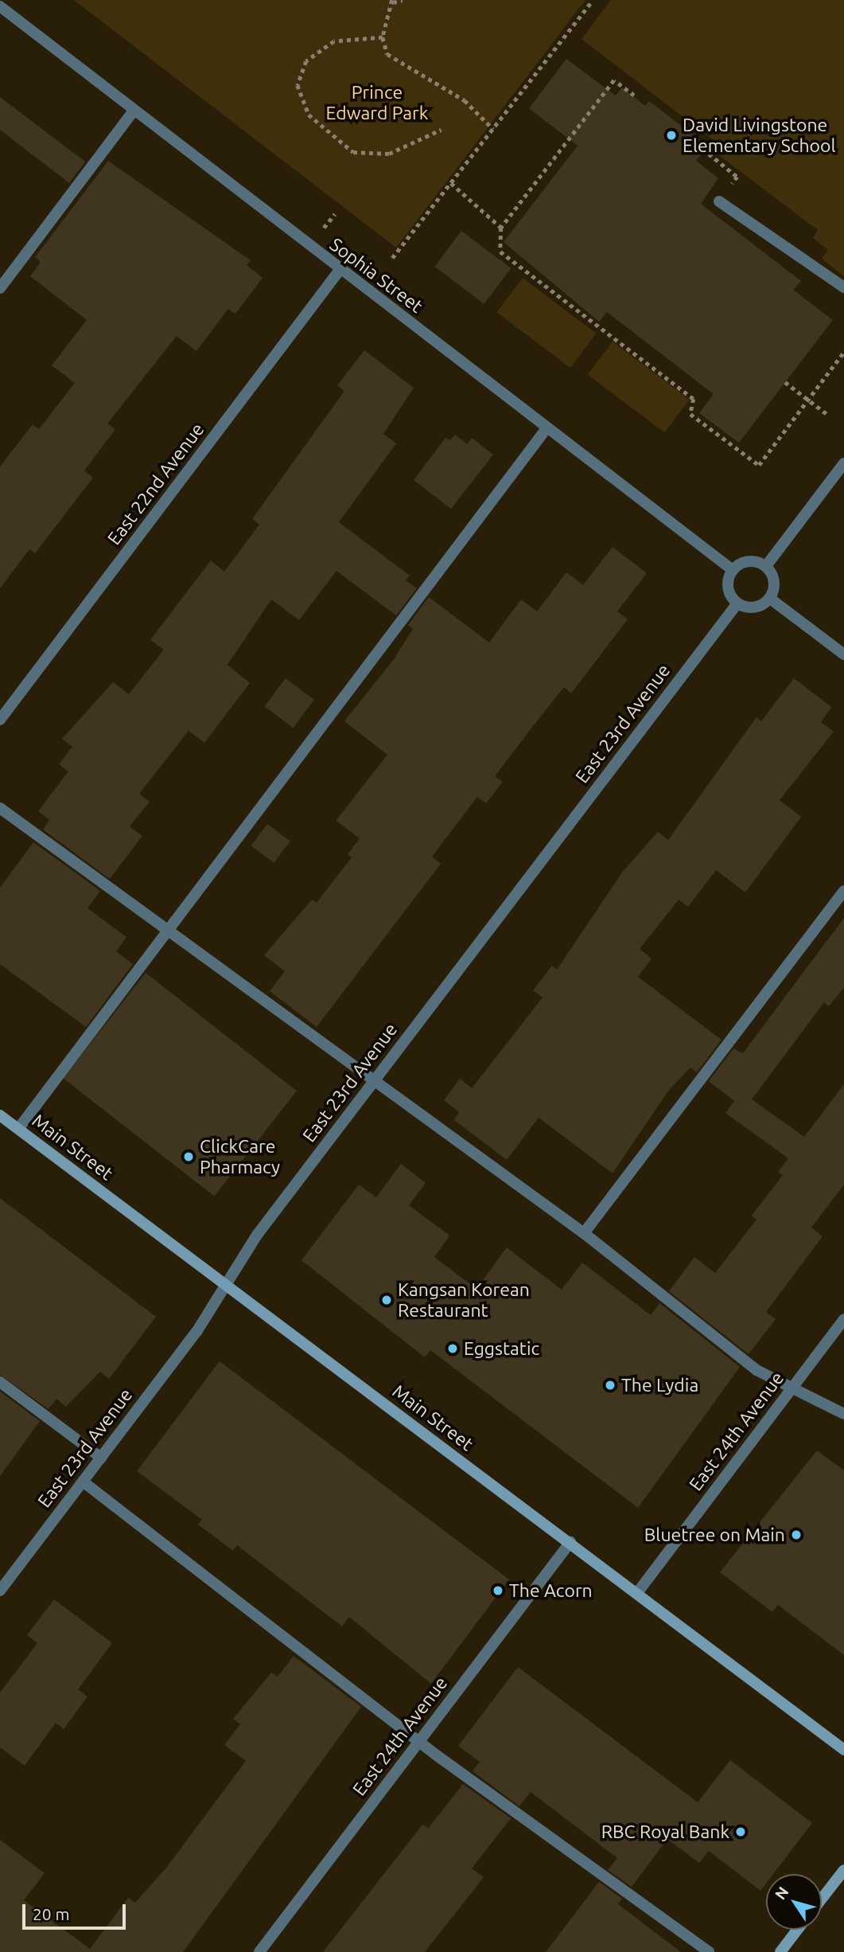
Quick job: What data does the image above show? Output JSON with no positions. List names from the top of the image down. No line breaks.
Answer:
{"streets":{"main road":["Main Street"],"street":["Sophia Street","East 22nd Avenue","East 23rd Avenue","East 24th Avenue"]},"crossings":[["Sophia Street","East 22nd Avenue"],["Sophia Street","East 23rd Avenue"],["East 23rd Avenue","Main Street"],["Main Street","East 24th Avenue"]],"parks":["Prince Edward Park"],"places":["David Livingstone Elementary School","ClickCare Pharmacy","Kangsan Korean Restaurant","Eggstatic","The Lydia","Bluetree on Main","The Acorn","RBC Royal Bank"],"scale_bar":"20 m","north":"top left"}
